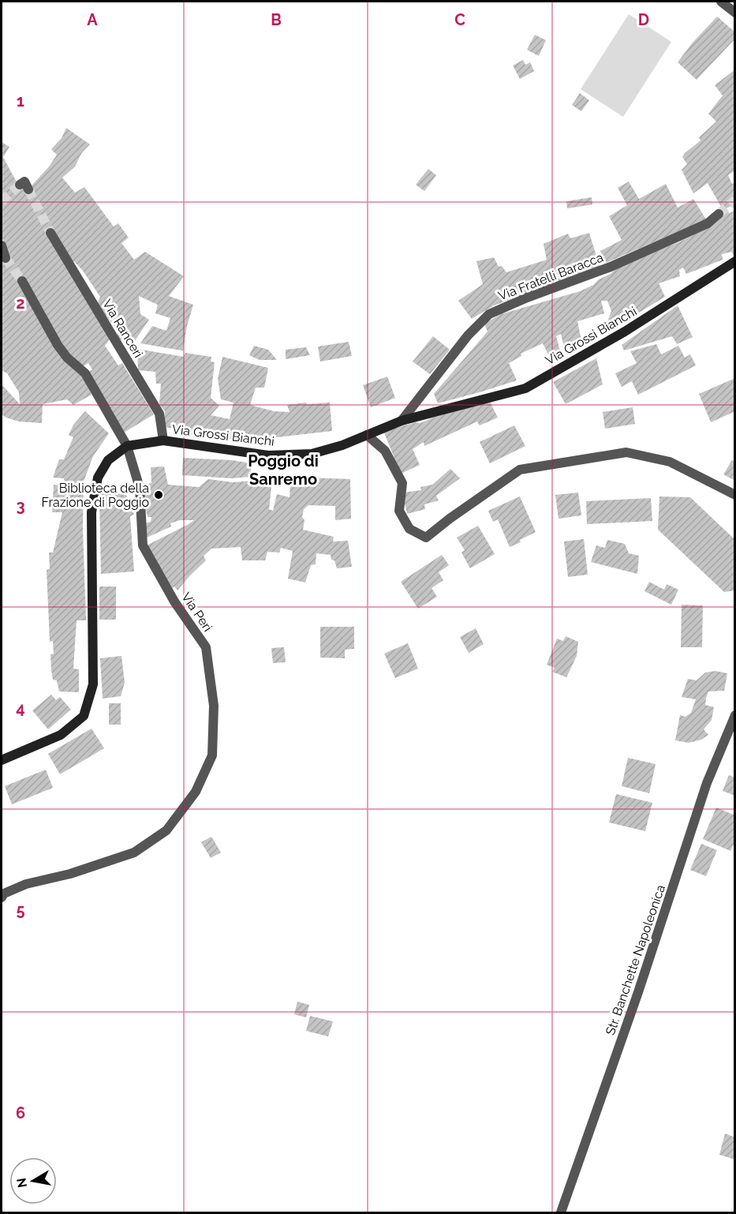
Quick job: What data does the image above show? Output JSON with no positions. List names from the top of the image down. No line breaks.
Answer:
{"streets":{"main road":["Via Grossi Bianchi"],"street":["Via Fratelli Baracca","Via Ranceri","Via Peri","Str. Banchette Napoleonica"]},"crossings":[["Via Fratelli Baracca","Via Grossi Bianchi"],["Via Ranceri","Via Grossi Bianchi"],["Via Grossi Bianchi","Via Peri"]],"districts":["Poggio di Sanremo"],"places":["Biblioteca della Frazione di Poggio"],"north":"left","grid":{"columns":["A","B","C","D"],"rows":["1","2","3","4","5","6"]}}
